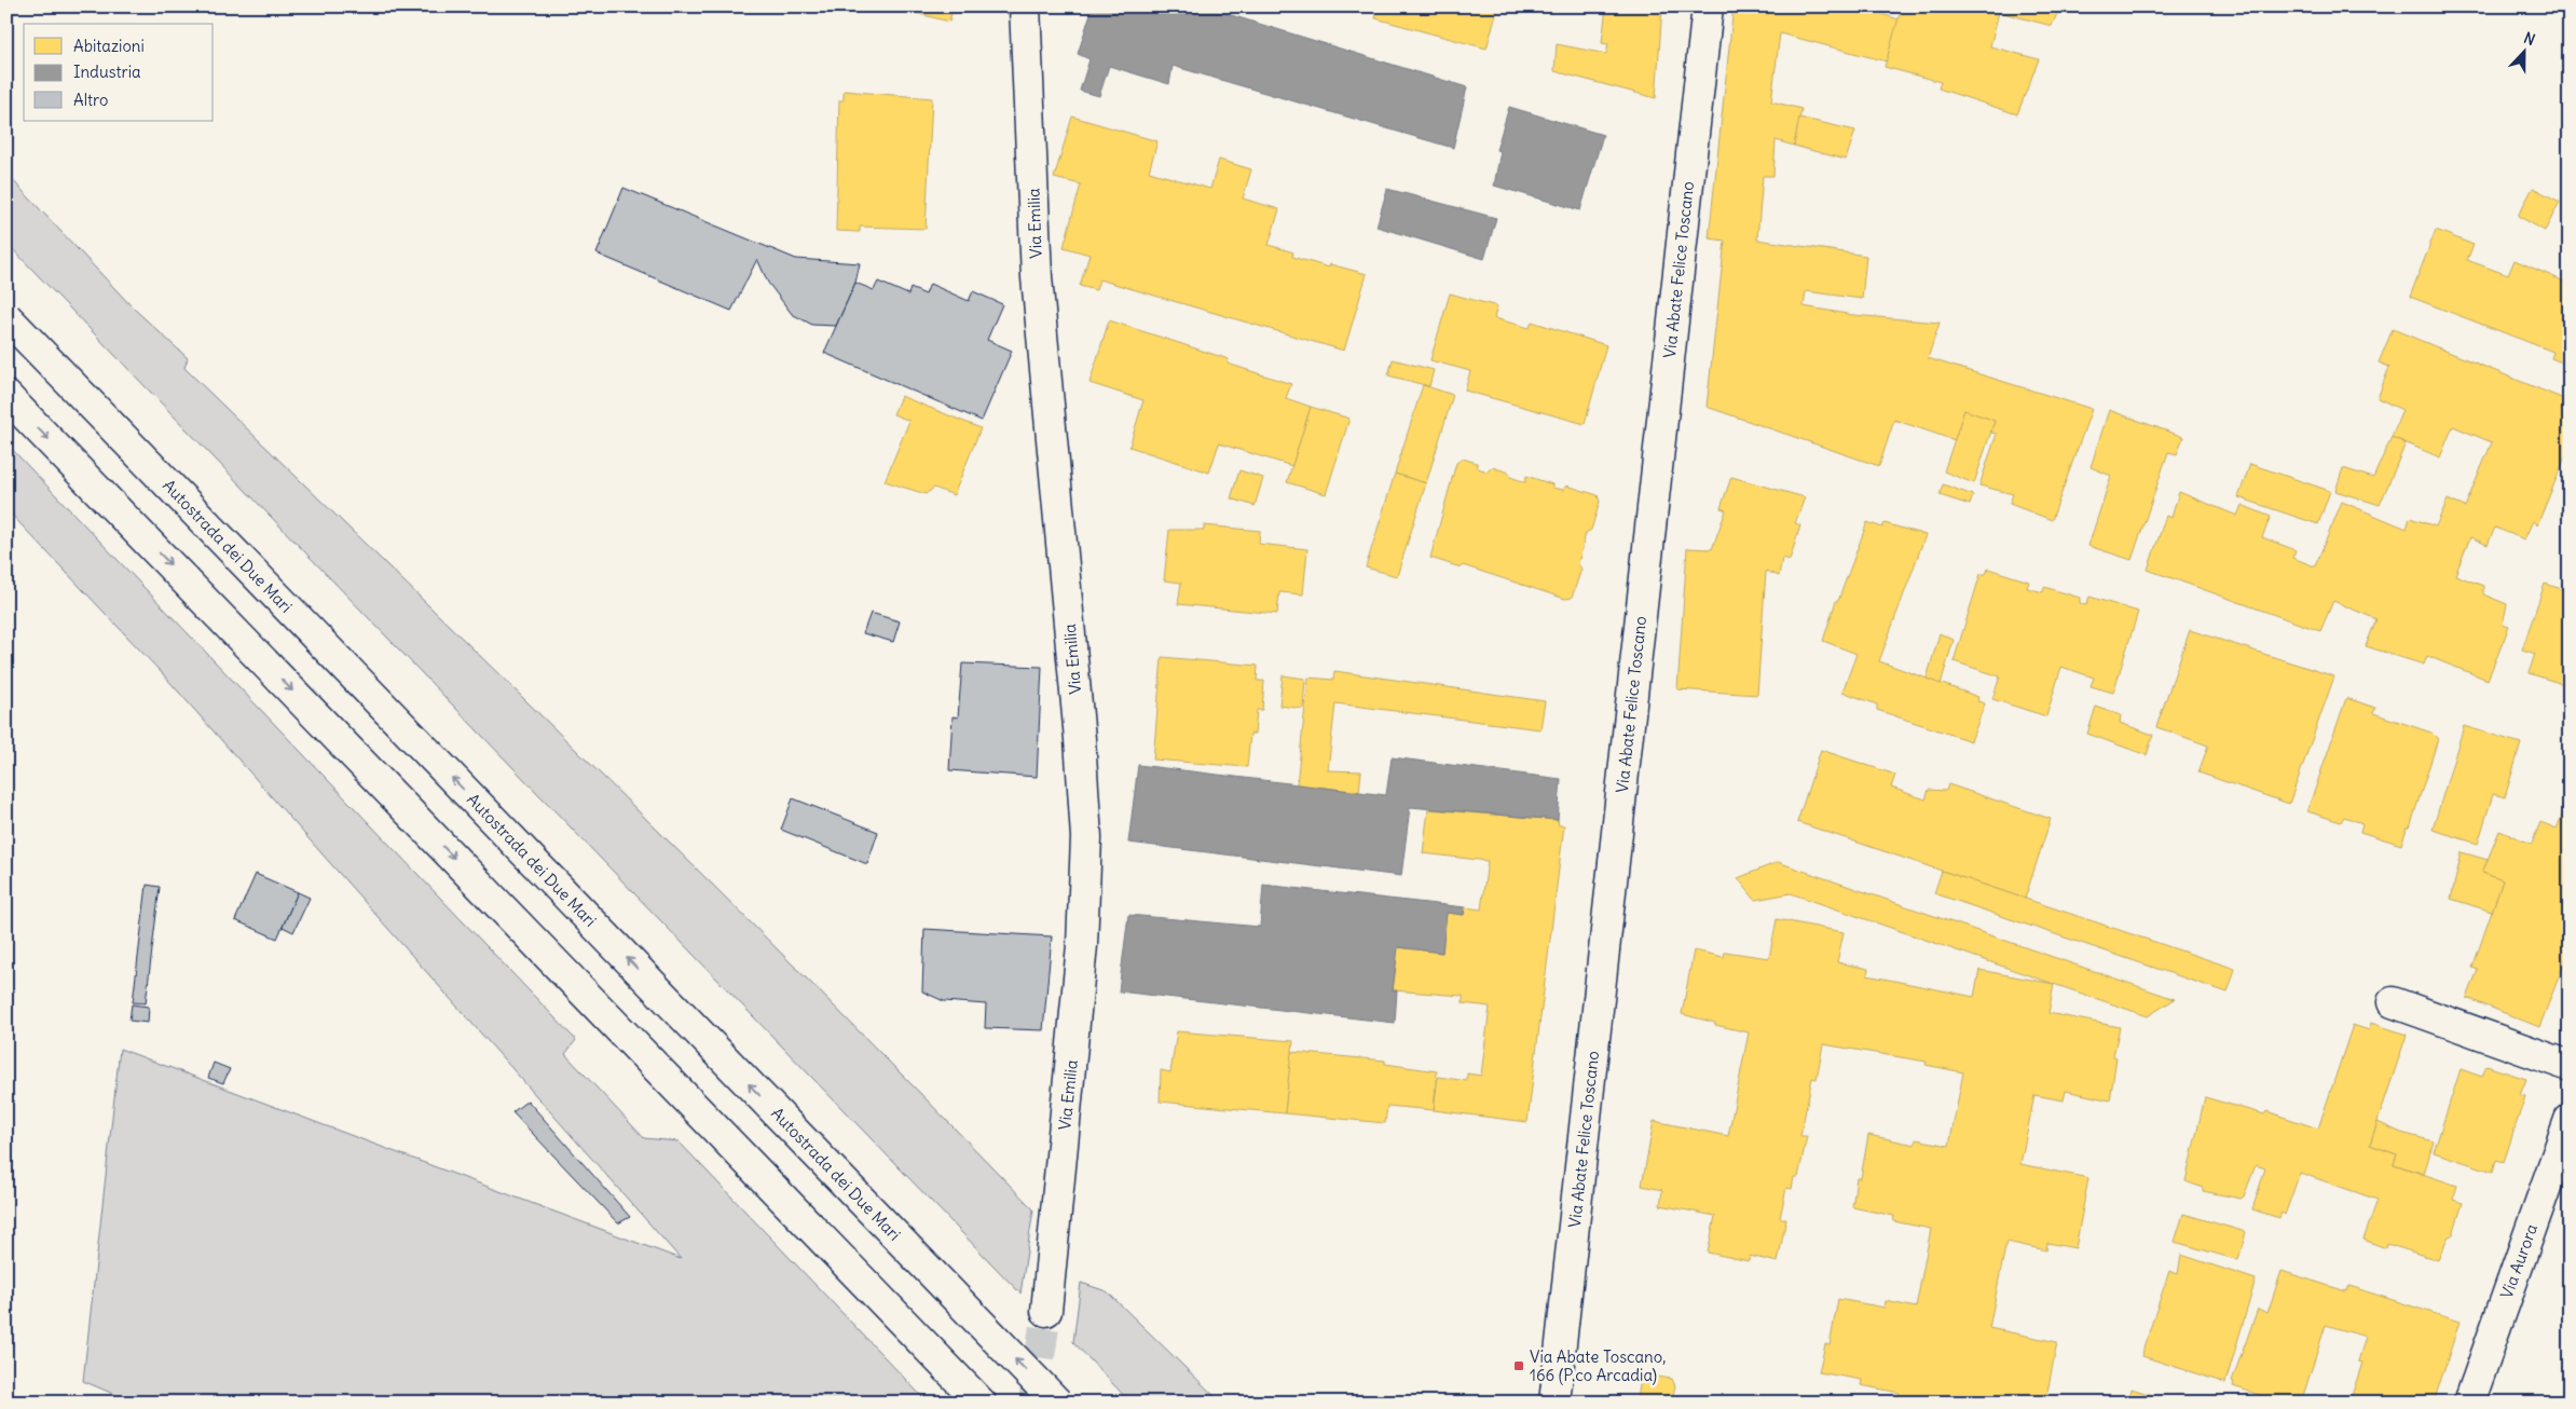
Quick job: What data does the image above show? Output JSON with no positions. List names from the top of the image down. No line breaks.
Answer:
{"streets":{"main road":["Via Emilia","Via Abate Felice Toscano","Autostrada dei Due Mari","Via Aurora"]},"places":{"transit":["Via Abate Toscano, 166 (P.co Arcadia)"]},"legend":["Abitazioni","Industria","Altro"],"north":"top"}
